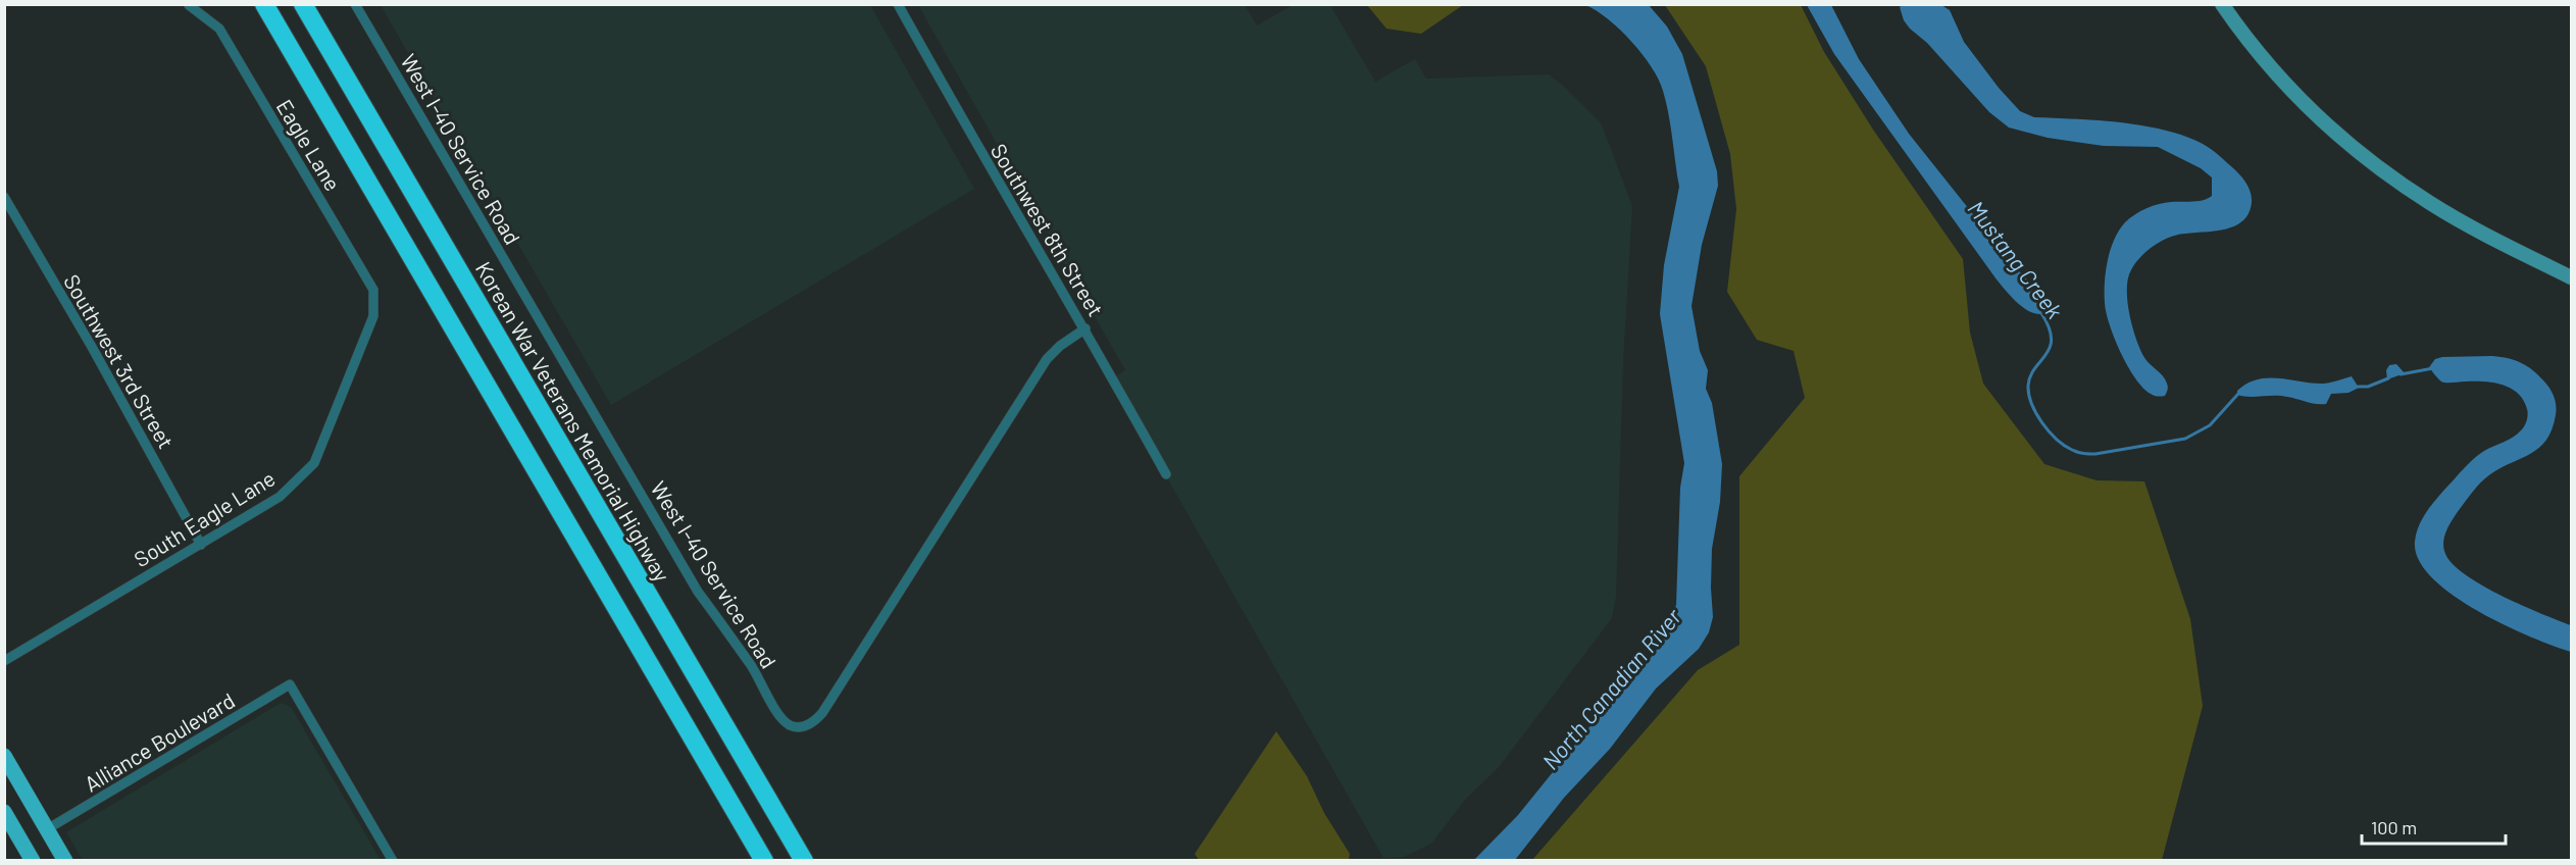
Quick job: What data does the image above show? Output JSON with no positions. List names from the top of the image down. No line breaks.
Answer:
{"streets":{"highway":["Korean War Veterans Memorial Highway"],"street":["Eagle Lane","West I-40 Service Road","Southwest 8th Street","Southwest 3rd Street","South Eagle Lane","Alliance Boulevard"]},"crossings":[["Eagle Lane","South Eagle Lane"],["West I-40 Service Road","Southwest 8th Street"],["Southwest 3rd Street","South Eagle Lane"]],"water":["Mustang Creek","North Canadian River"],"scale_bar":"100 m"}
